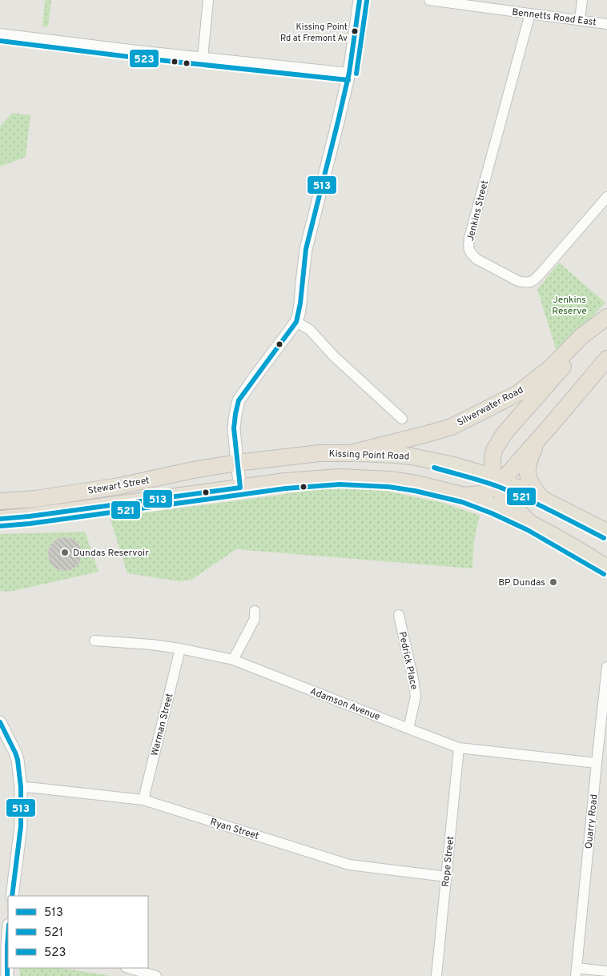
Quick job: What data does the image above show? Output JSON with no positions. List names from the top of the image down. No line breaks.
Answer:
{"streets":{"highway":["Silverwater Road","Kissing Point Road","Stewart Street"],"street":["Bennetts Road East","Jenkins Street","Pedrick Place","Adamson Avenue","Warman Street","Quarry Road","Ryan Street","Rope Street"]},"crossings":[["Bennetts Road East","Jenkins Street"],["Silverwater Road","Kissing Point Road"],["Kissing Point Road","Stewart Street"],["Pedrick Place","Adamson Avenue"],["Adamson Avenue","Warman Street"],["Adamson Avenue","Quarry Road"],["Adamson Avenue","Rope Street"],["Warman Street","Ryan Street"],["Ryan Street","Rope Street"]],"parks":["Jenkins Reserve"],"places":["Kissing Point Rd at Fremont Av","Dundas Reservoir","BP Dundas"],"lines":["transit line 513","transit line 523","transit line 521"],"legend":["513","521","523"]}
